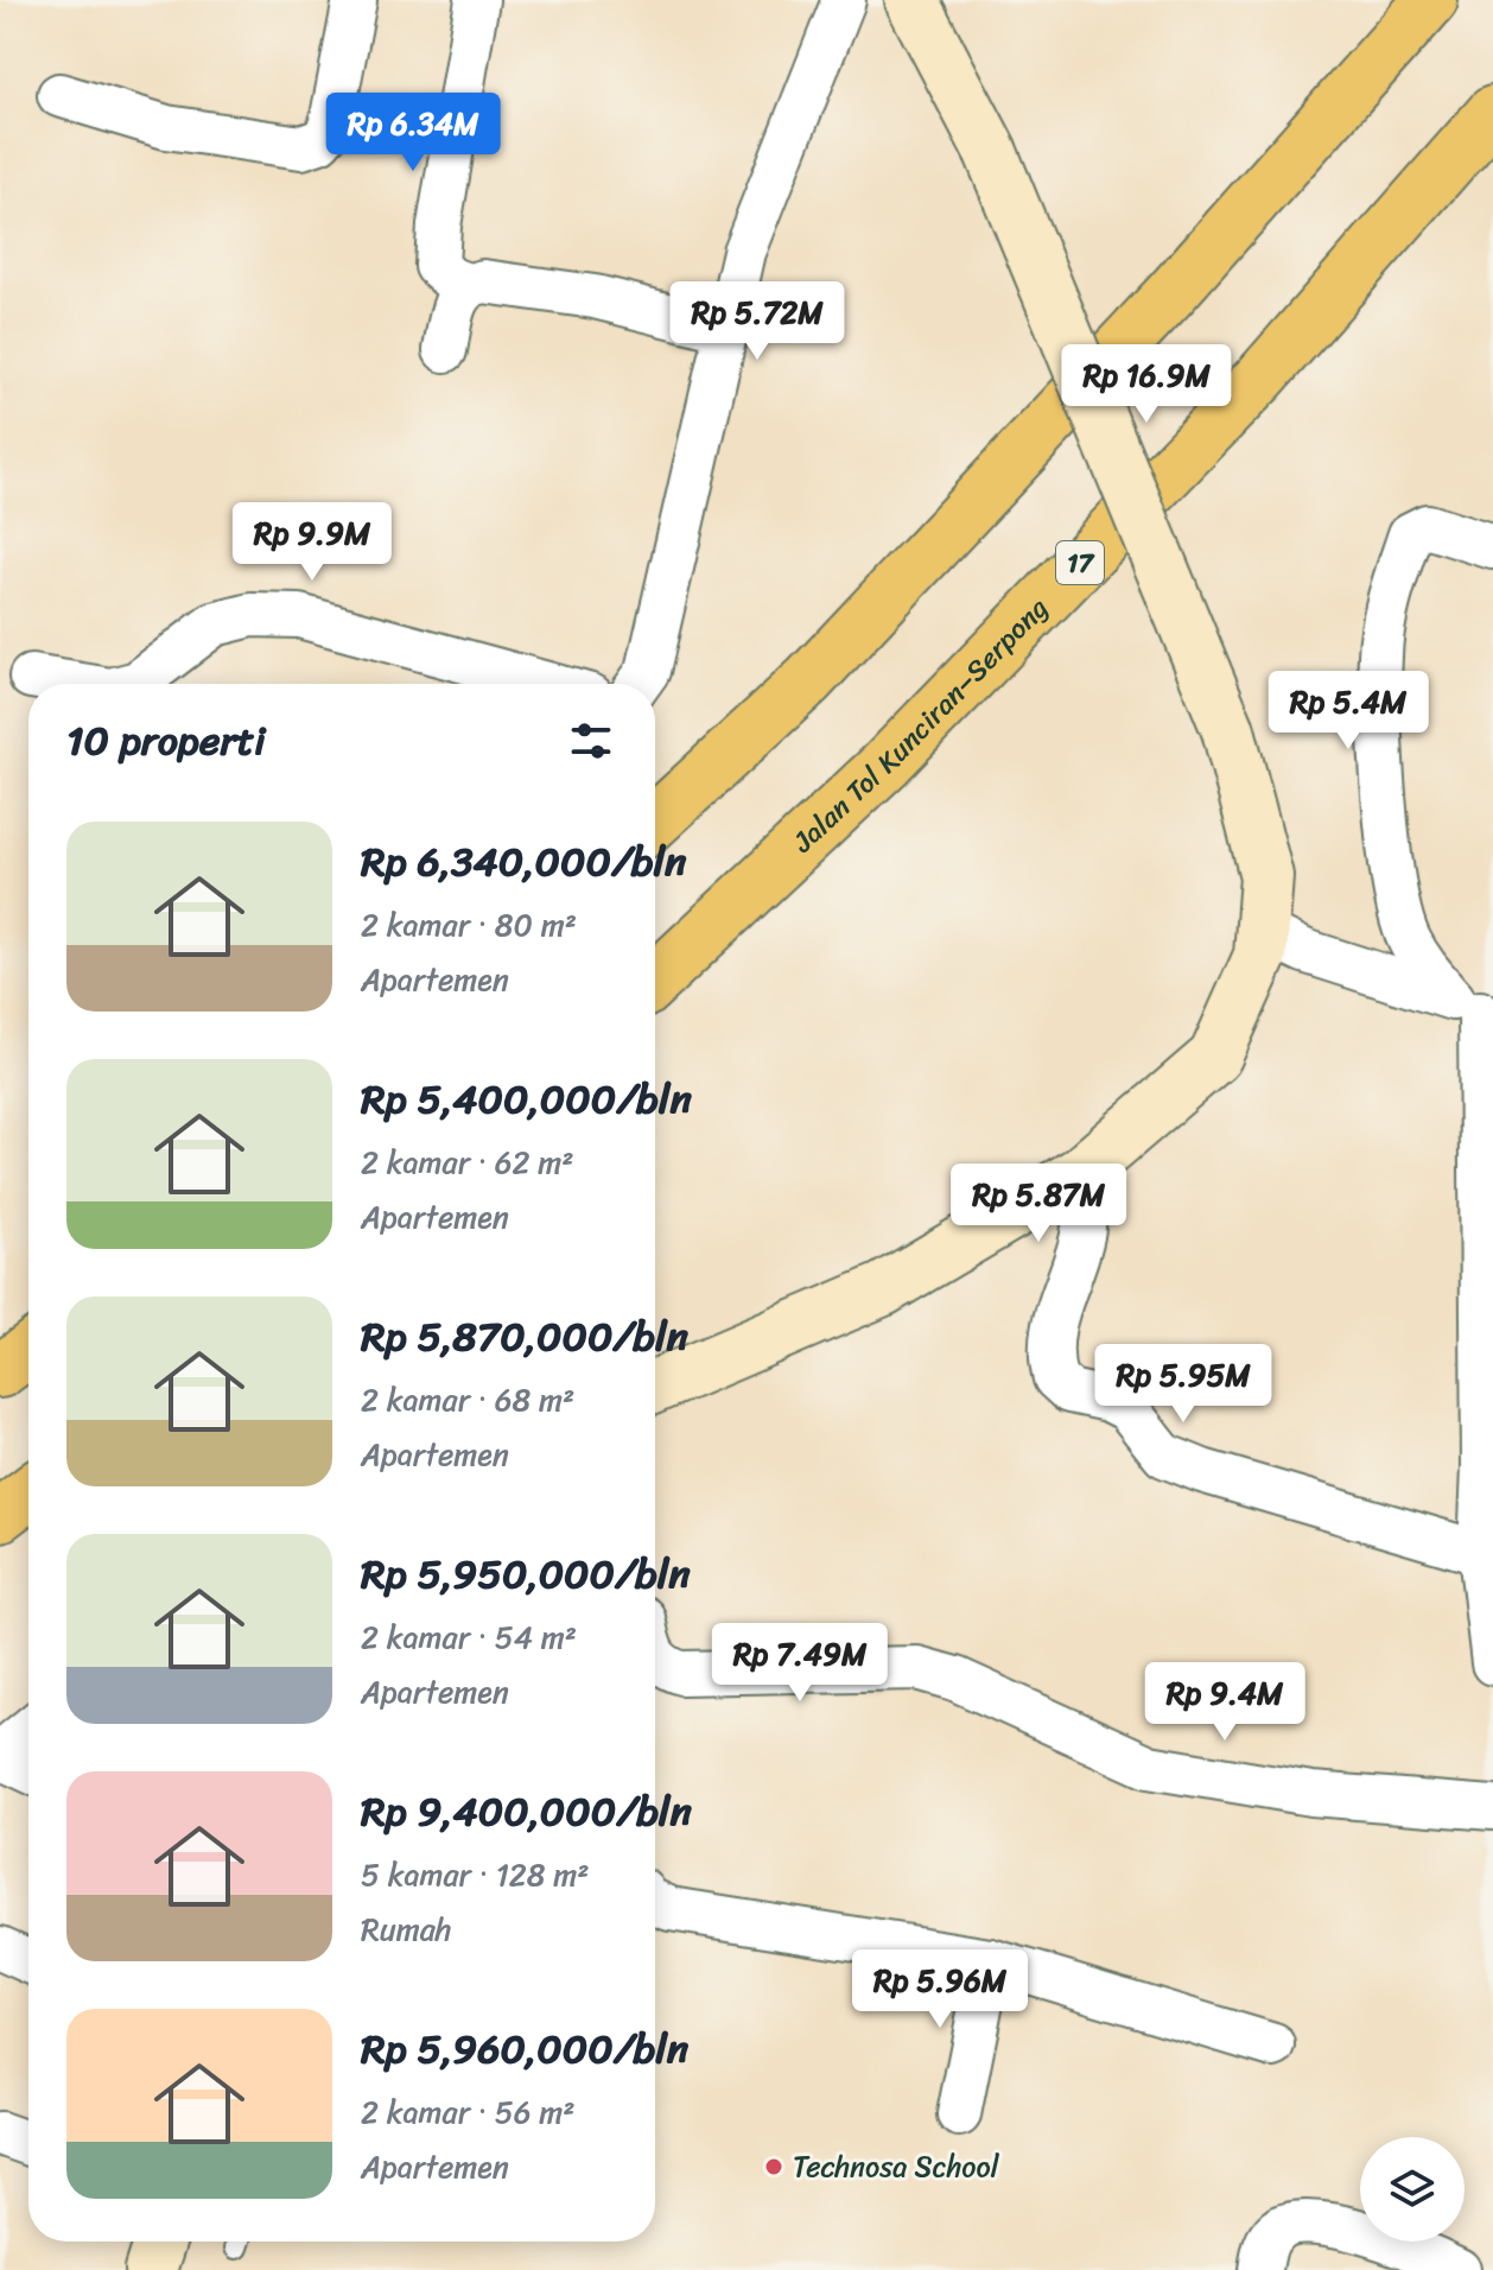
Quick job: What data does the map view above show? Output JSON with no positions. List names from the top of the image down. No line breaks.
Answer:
{"streets":{"highway":["17","Jalan Tol Kunciran–Serpong"]},"places":["Technosa School"],"page":{"price":["Rp 6.34M","Rp 5.72M","Rp 16.9M","Rp 9.9M","Rp 5.4M","Rp 5.87M","Rp 5.95M","Rp 7.49M","Rp 9.4M","Rp 5.96M"],"heading":"10 properti","list":[{"name":"Rp 6,340,000/bln","note":"2 kamar · 80 m² · Apartemen"},{"name":"Rp 5,400,000/bln","note":"2 kamar · 62 m² · Apartemen"},{"name":"Rp 5,870,000/bln","note":"2 kamar · 68 m² · Apartemen"},{"name":"Rp 5,950,000/bln","note":"2 kamar · 54 m² · Apartemen"},{"name":"Rp 9,400,000/bln","note":"5 kamar · 128 m² · Rumah"},{"name":"Rp 5,960,000/bln","note":"2 kamar · 56 m² · Apartemen"}]}}
